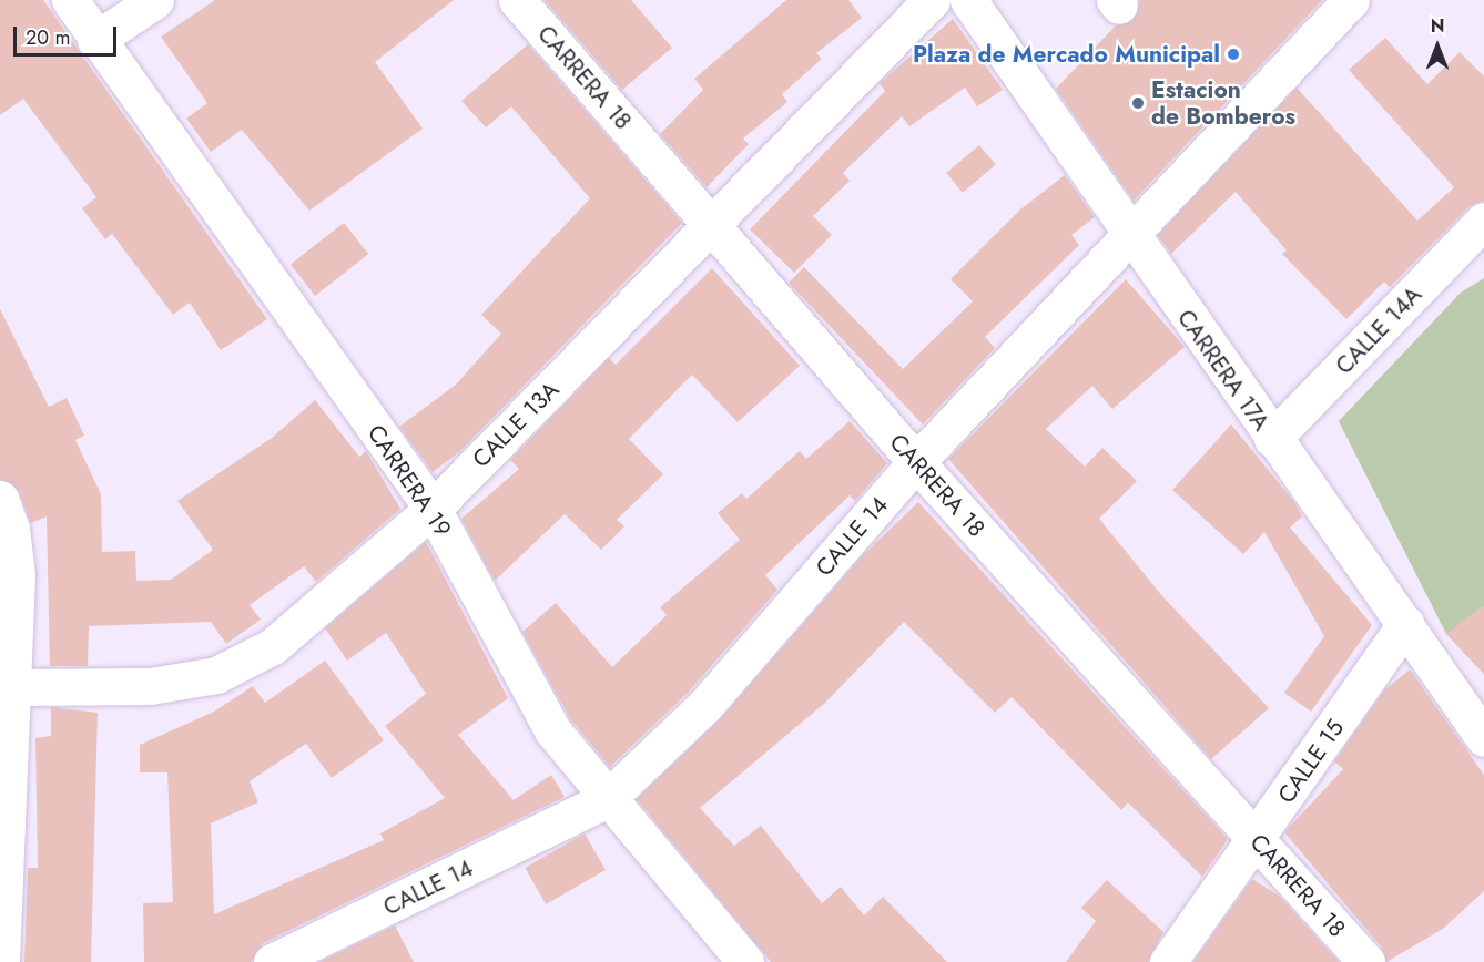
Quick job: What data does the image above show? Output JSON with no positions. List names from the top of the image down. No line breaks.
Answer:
{"streets":{"street":["CARRERA 18","CALLE 14A","CARRERA 17A","CALLE 13A","CARRERA 19","CALLE 14","CALLE 15"]},"crossings":[["CARRERA 18","CALLE 13A"],["CARRERA 18","CALLE 14"],["CARRERA 18","CALLE 15"],["CALLE 14A","CARRERA 17A"],["CARRERA 17A","CALLE 14"],["CARRERA 17A","CALLE 15"],["CALLE 13A","CARRERA 19"],["CARRERA 19","CALLE 14"]],"places":["Plaza de Mercado Municipal","Estacion de Bomberos"],"scale_bar":"20 m","north":"top"}
